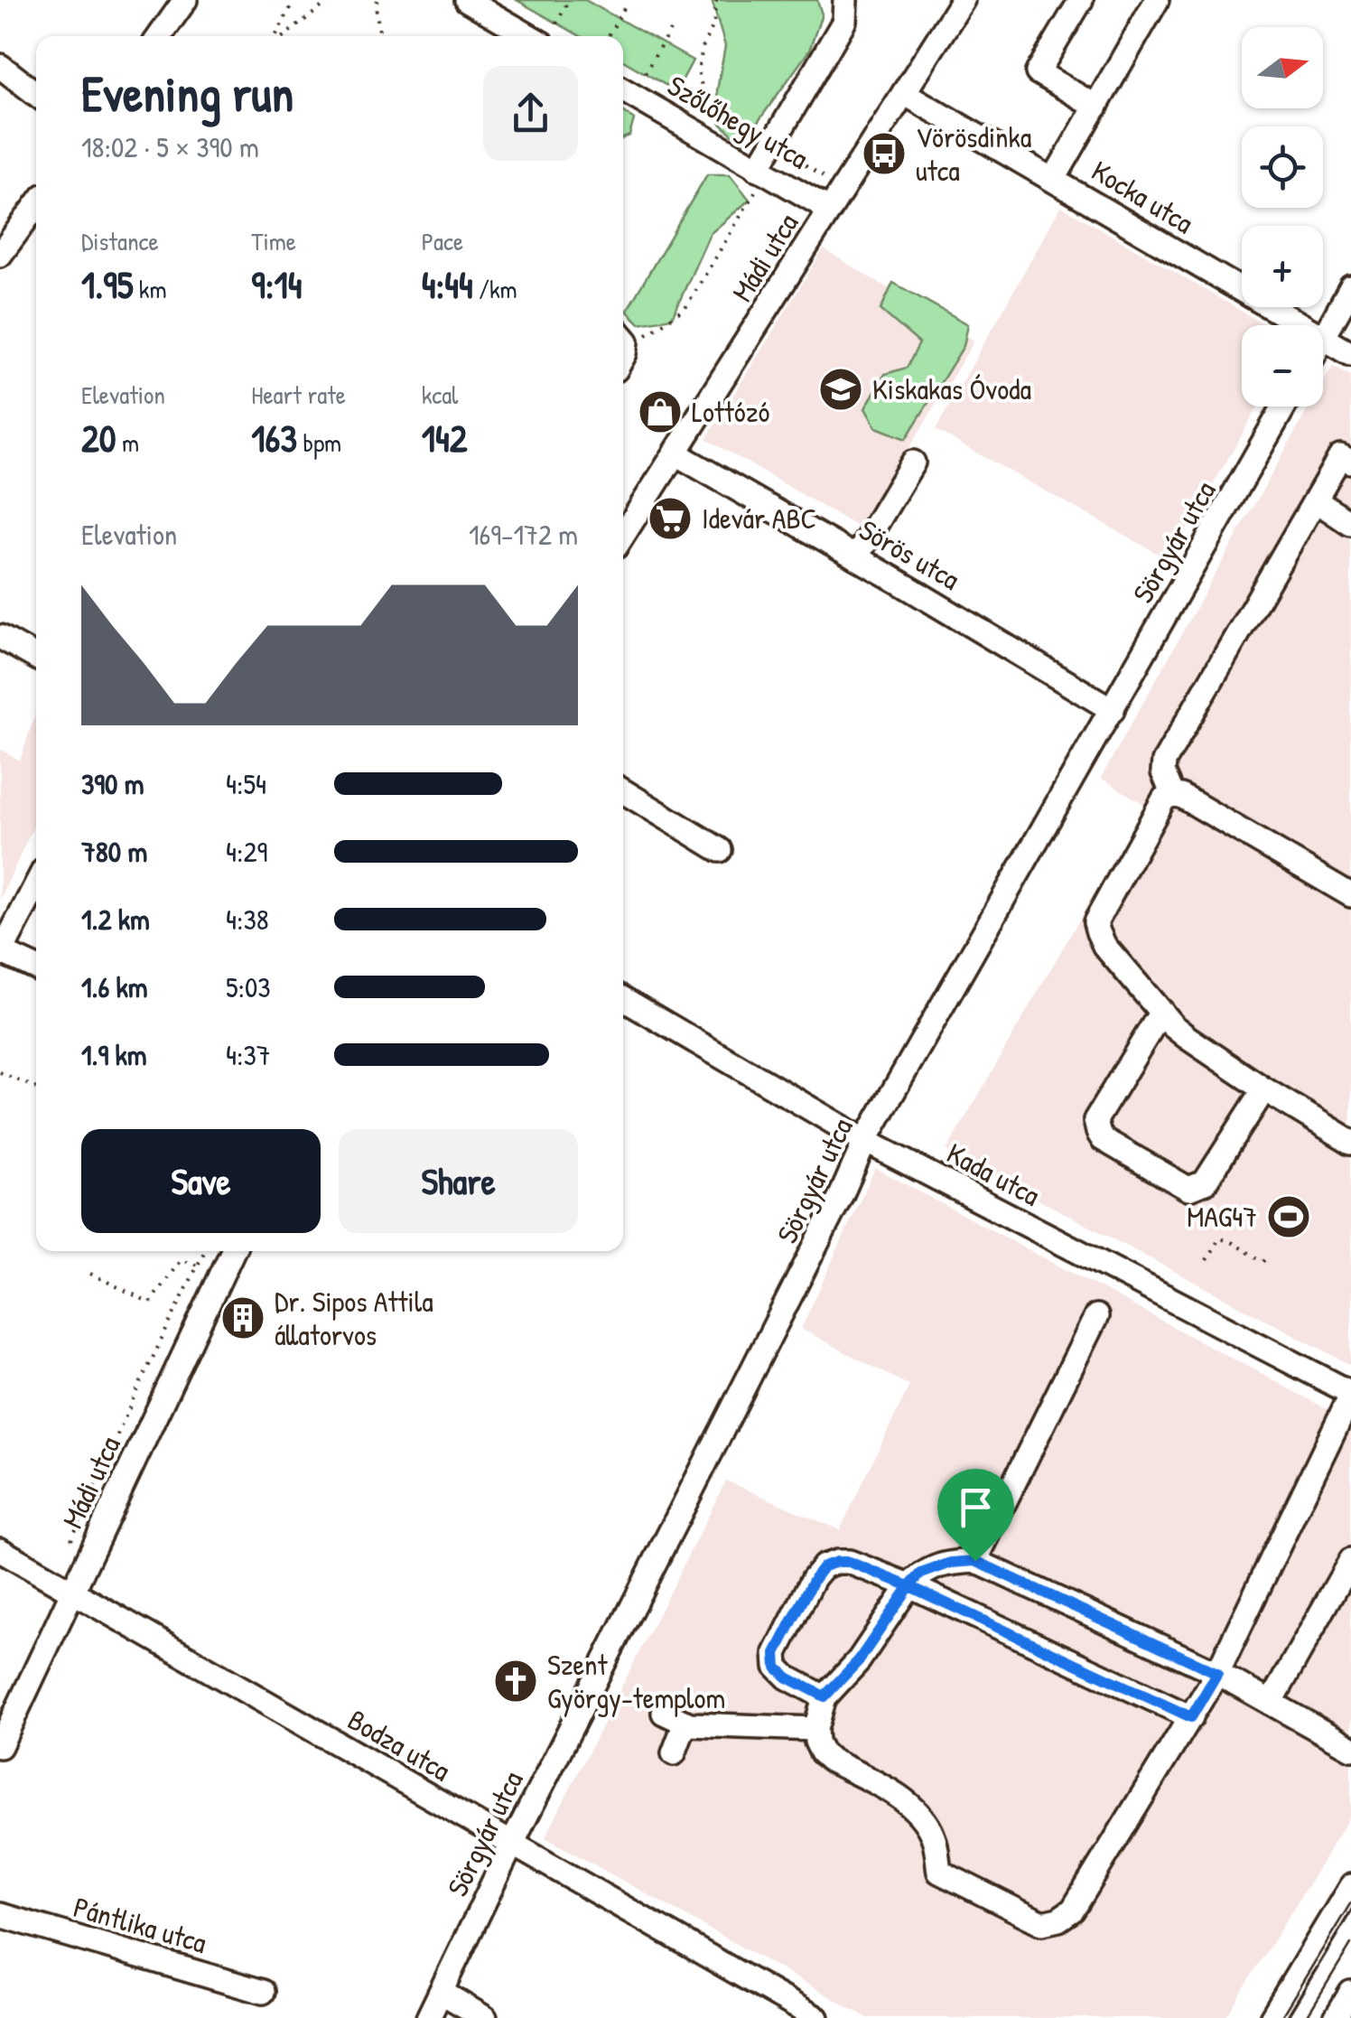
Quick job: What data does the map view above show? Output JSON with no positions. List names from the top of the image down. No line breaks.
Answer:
{"streets":{"street":["Szőlőhegy utca","Kocka utca","Mádi utca","Sörgyár utca","Sörös utca","Kada utca","Bodza utca","Pántlika utca"]},"crossings":[["Szőlőhegy utca","Mádi utca"],["Kocka utca","Mádi utca"],["Mádi utca","Sörös utca"],["Mádi utca","Bodza utca"],["Sörgyár utca","Sörös utca"],["Sörgyár utca","Kada utca"],["Sörgyár utca","Bodza utca"]],"places":{"bus stop":["Vörösdinka utca"],"school or university":["Kiskakas Óvoda"],"shop":["Lottózó"],"supermarket":["Idevár ABC"],"sports":["MAG47"],"building":["Dr. Sipos Attila állatorvos"],"church":["Szent György-templom"]},"north":"right","page":{"map_buttons":["+","−"],"heading":["Evening run","18:02 · 5 × 390 m"],"stats":[["Distance","1.95 km"],["Time","9:14"],["Pace","4:44 /km"],["Elevation","20 m"],["Heart rate","163 bpm"],["kcal","142"]],"chart":["Elevation","169–172 m"],"list":[{"name":"390 m","note":"4:54"},{"name":"780 m","note":"4:29"},{"name":"1.2 km","note":"4:38"},{"name":"1.6 km","note":"5:03"},{"name":"1.9 km","note":"4:37"}],"buttons":["Save","Share"]}}
